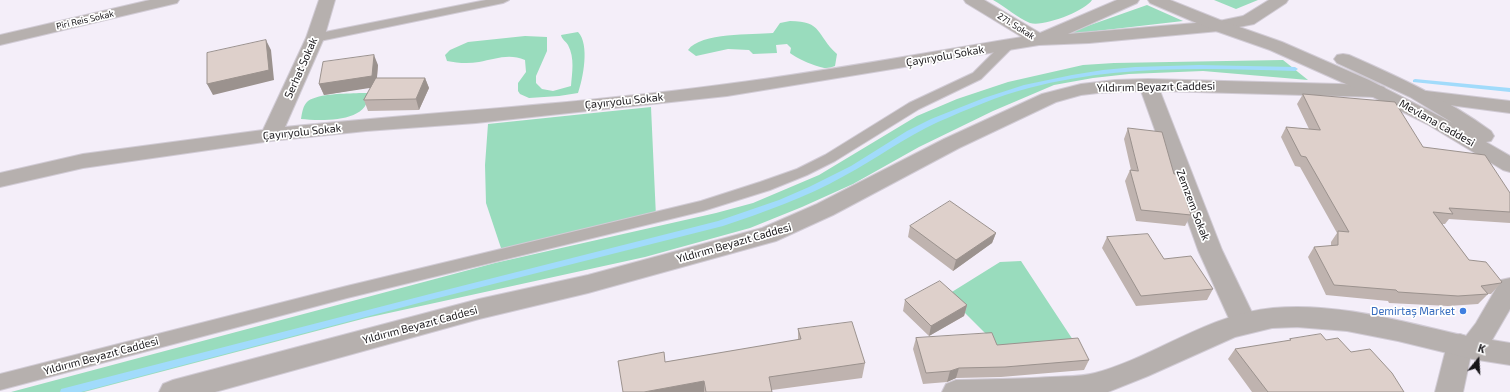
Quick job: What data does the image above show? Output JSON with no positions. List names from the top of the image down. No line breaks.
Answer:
{"streets":{"street":["Piri Reis Sokak","271. Sokak","Çayıryolu Sokak","Serhat Sokak","Yıldırım Beyazıt Caddesi","Mevlana Caddesi","Zemzem Sokak"]},"crossings":[["271. Sokak","Çayıryolu Sokak"],["Çayıryolu Sokak","Serhat Sokak"],["Çayıryolu Sokak","Yıldırım Beyazıt Caddesi"],["Çayıryolu Sokak","Mevlana Caddesi"],["Yıldırım Beyazıt Caddesi","Mevlana Caddesi"],["Yıldırım Beyazıt Caddesi","Zemzem Sokak"]],"places":["Demirtaş Market"],"north":"top"}
